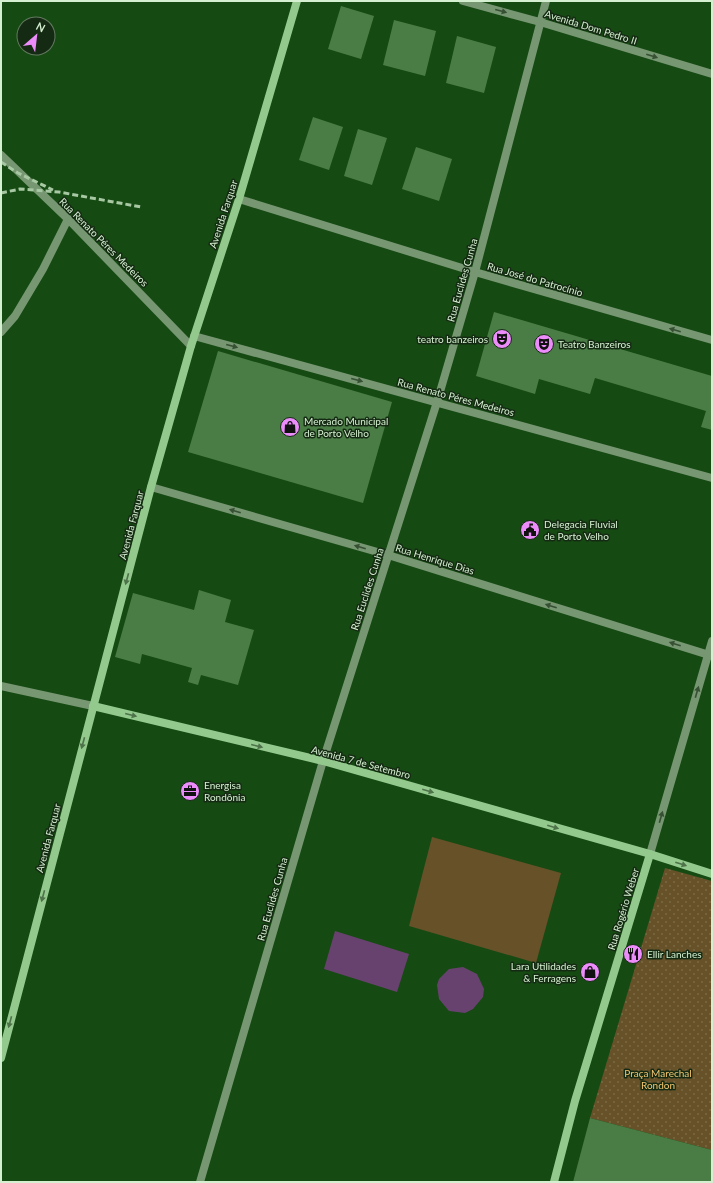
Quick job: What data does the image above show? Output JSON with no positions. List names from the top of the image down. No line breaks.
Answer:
{"streets":{"street":["Avenida Dom Pedro II","Avenida Farquar","Rua Renato Péres Medeiros","Rua José do Patrocínio","Rua Euclides Cunha","Rua Henrique Dias","Avenida 7 de Setembro","Rua Rogério Weber"]},"crossings":[["Avenida Dom Pedro II","Rua Euclides Cunha"],["Avenida Farquar","Rua Renato Péres Medeiros"],["Avenida Farquar","Rua José do Patrocínio"],["Avenida Farquar","Rua Henrique Dias"],["Avenida Farquar","Avenida 7 de Setembro"],["Rua Renato Péres Medeiros","Rua Euclides Cunha"],["Rua José do Patrocínio","Rua Euclides Cunha"],["Rua Euclides Cunha","Rua Henrique Dias"],["Rua Euclides Cunha","Avenida 7 de Setembro"],["Rua Henrique Dias","Rua Rogério Weber"],["Avenida 7 de Setembro","Rua Rogério Weber"]],"one_way":["Avenida Dom Pedro II","Avenida Farquar","Rua José do Patrocínio","Rua Henrique Dias","Avenida 7 de Setembro","Rua Rogério Weber"],"parks":["Praça Marechal Rondon"],"places":{"theatre":["teatro banzeiros","Teatro Banzeiros"],"shop":["Mercado Municipal de Porto Velho","Lara Utilidades & Ferragens"],"public building":["Delegacia Fluvial de Porto Velho"],"office":["Energisa Rondônia"],"restaurant":["Ellir Lanches"]},"north":"top right"}
